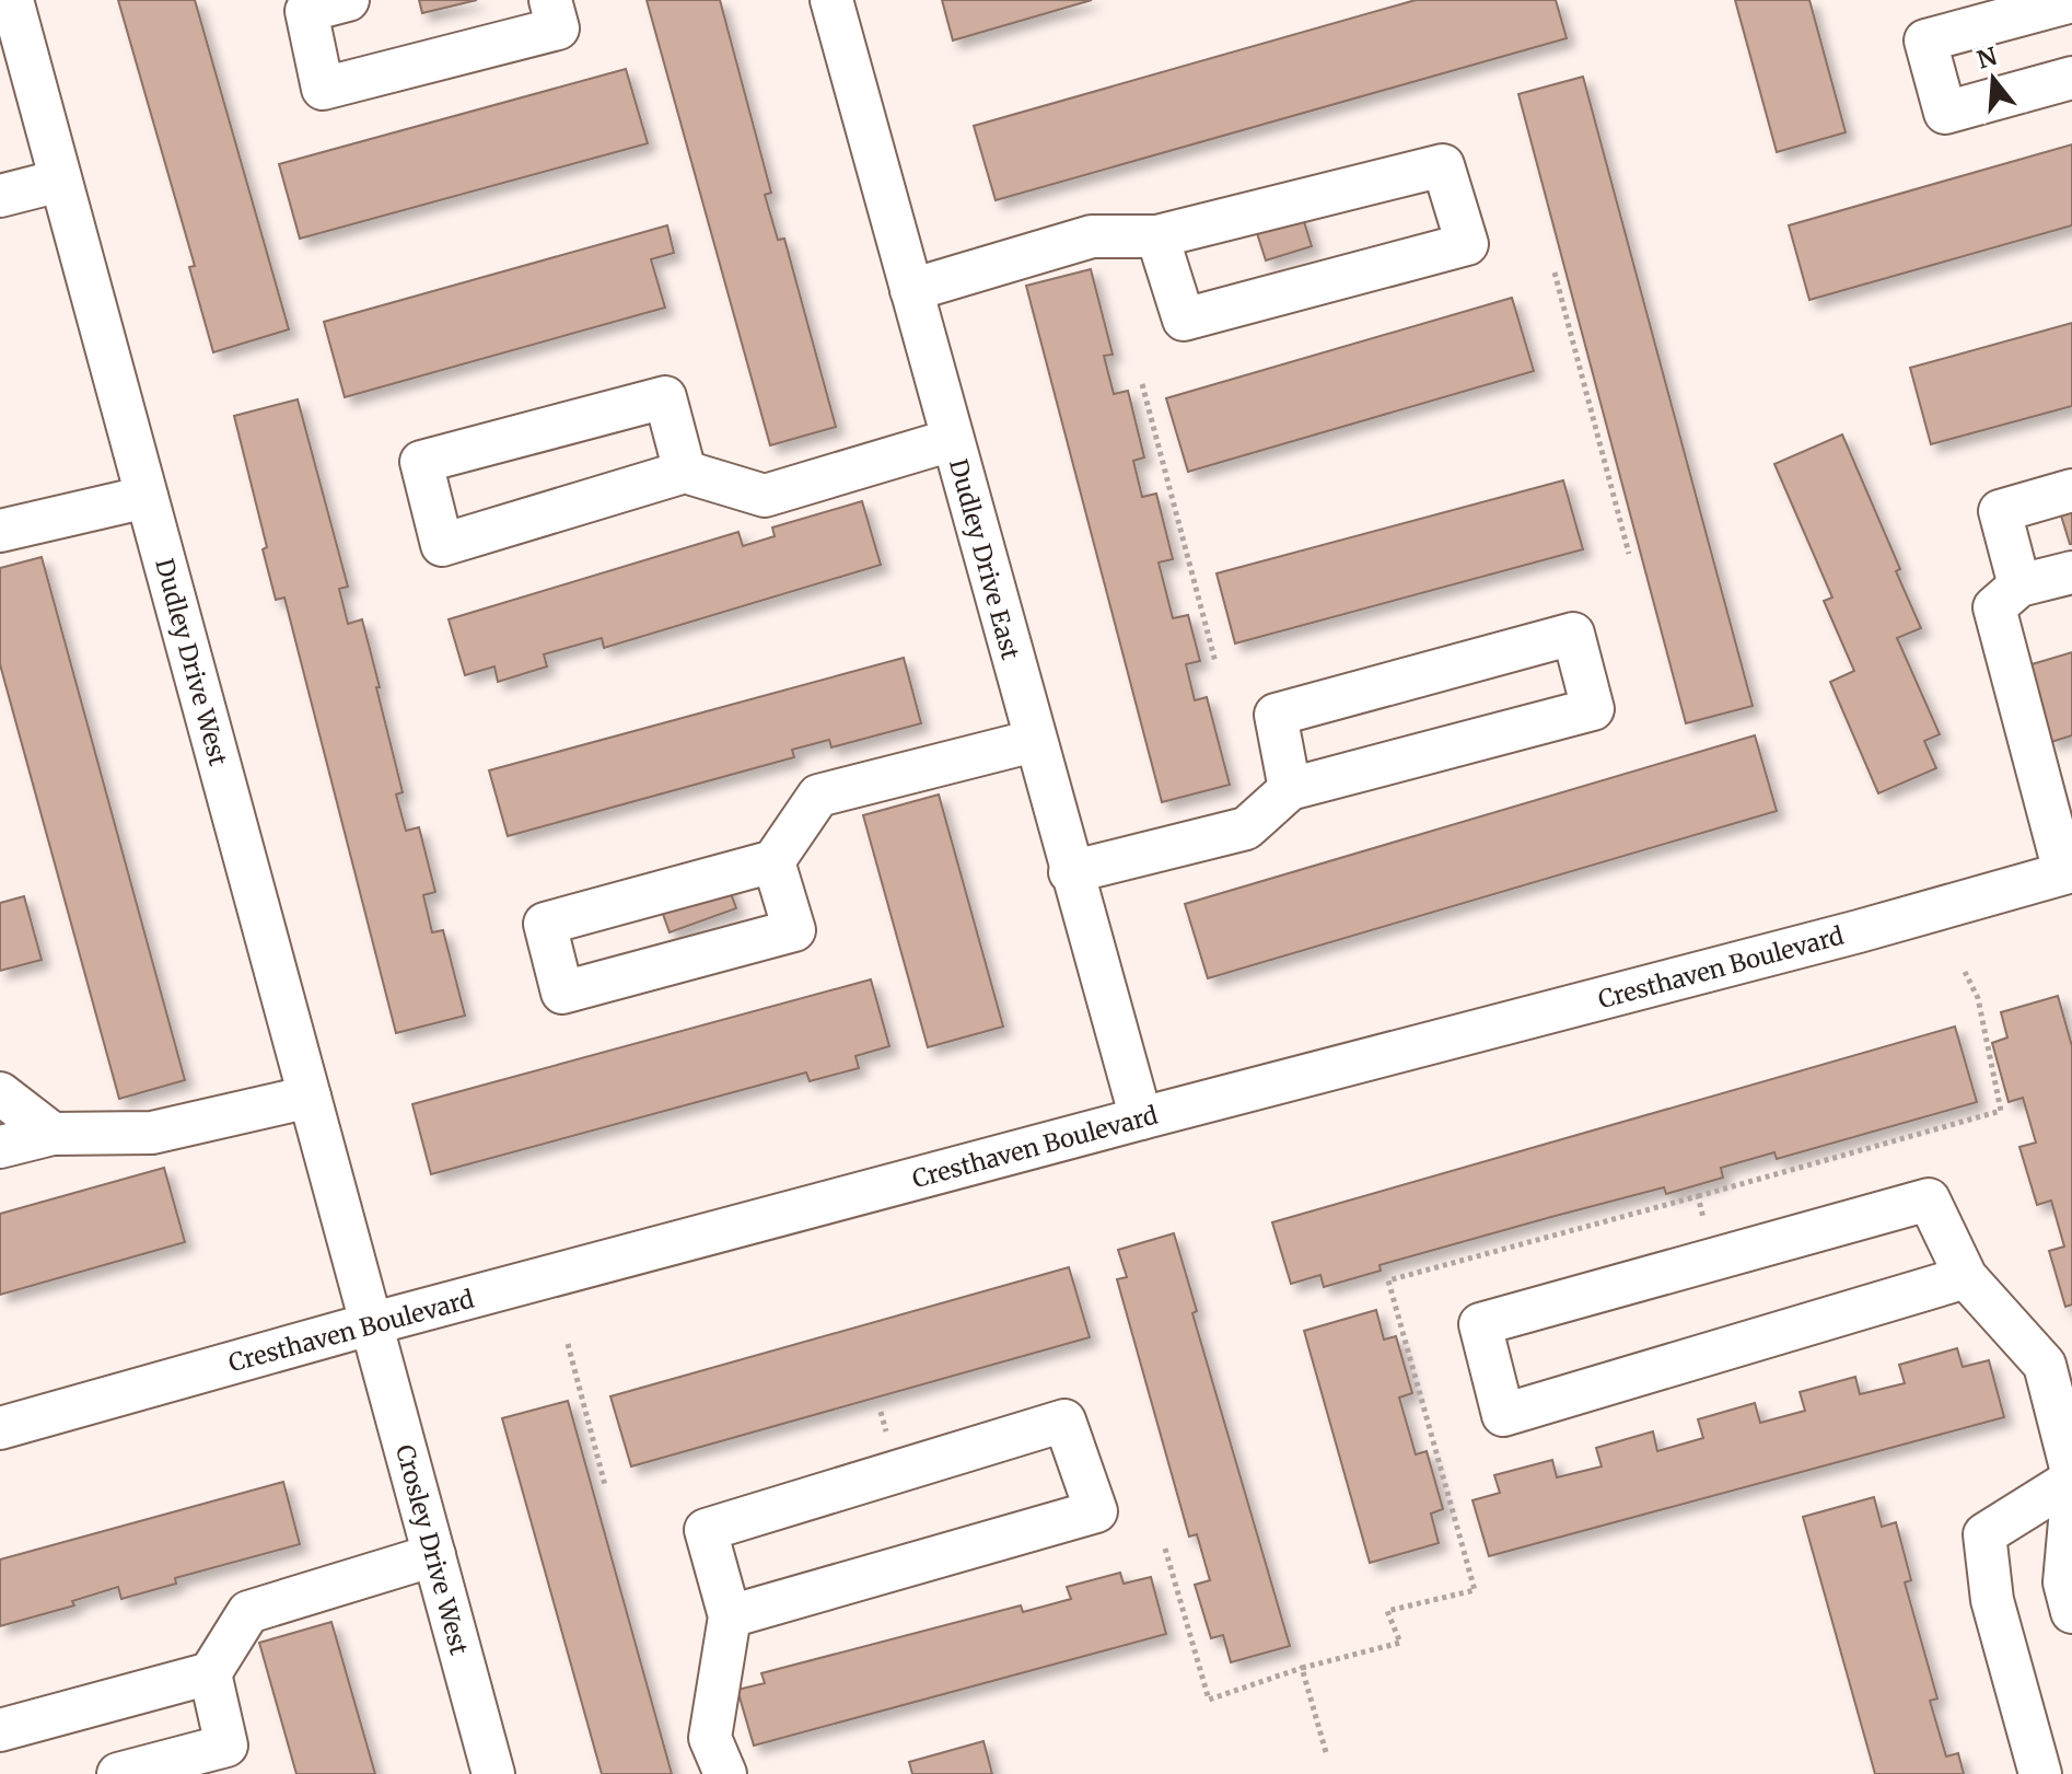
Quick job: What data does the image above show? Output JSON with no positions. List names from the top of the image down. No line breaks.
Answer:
{"streets":{"street":["Dudley Drive East","Dudley Drive West","Cresthaven Boulevard","Crosley Drive West"]},"crossings":[["Dudley Drive East","Cresthaven Boulevard"],["Dudley Drive West","Cresthaven Boulevard"],["Dudley Drive West","Crosley Drive West"],["Cresthaven Boulevard","Crosley Drive West"]],"north":"top"}
